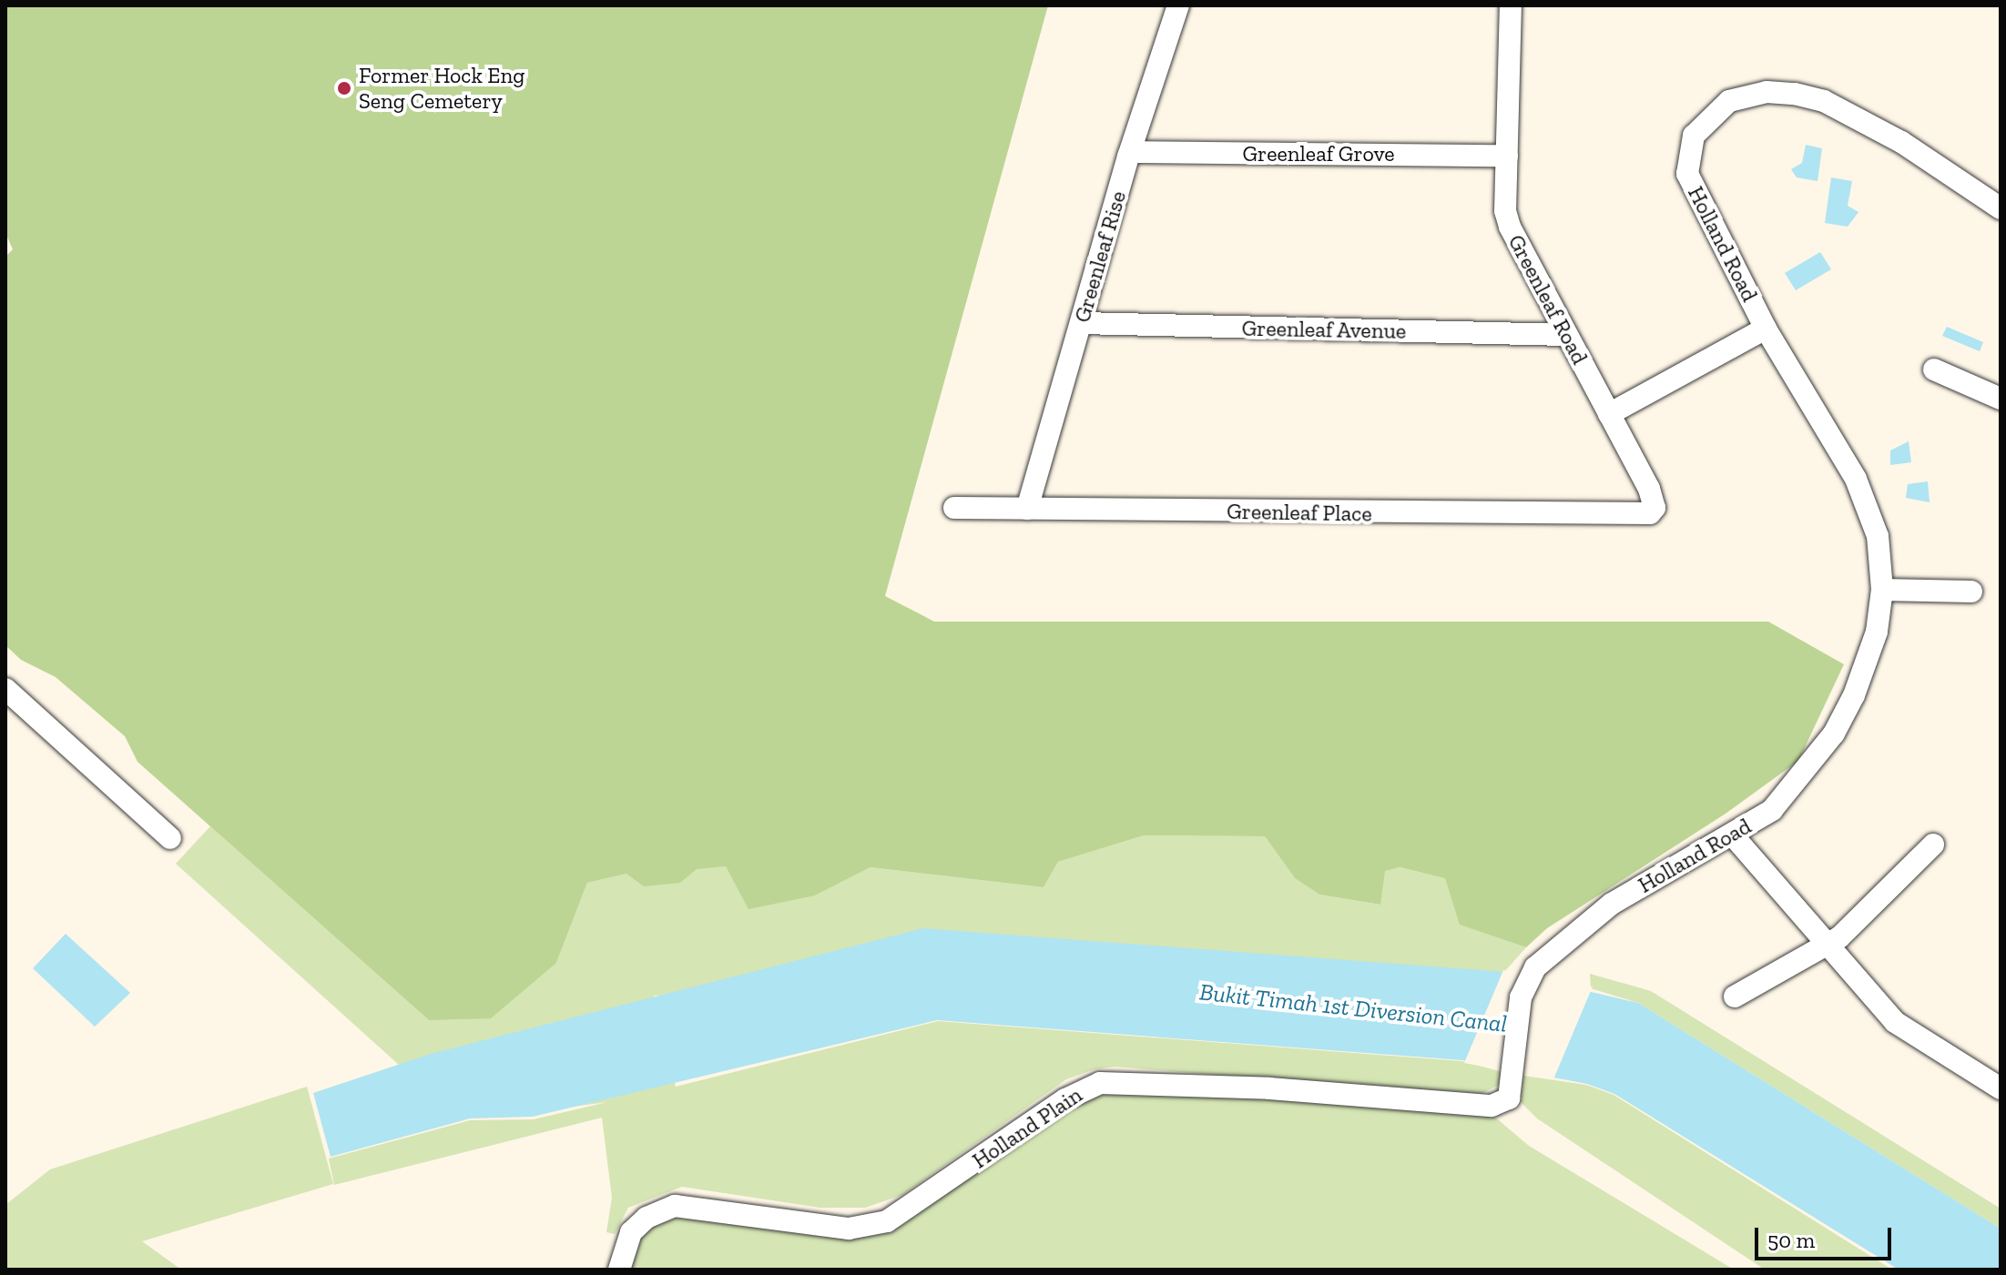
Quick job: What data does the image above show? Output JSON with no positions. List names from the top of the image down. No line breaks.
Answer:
{"streets":{"street":["Greenleaf Grove","Holland Road","Greenleaf Rise","Greenleaf Road","Greenleaf Avenue","Greenleaf Place","Holland Plain"]},"crossings":[["Greenleaf Grove","Greenleaf Rise"],["Greenleaf Grove","Greenleaf Road"],["Holland Road","Holland Plain"],["Greenleaf Rise","Greenleaf Avenue"],["Greenleaf Rise","Greenleaf Place"],["Greenleaf Road","Greenleaf Avenue"],["Greenleaf Road","Greenleaf Place"]],"water":["Bukit Timah 1st Diversion Canal"],"places":["Former Hock Eng Seng Cemetery"],"scale_bar":"50 m"}
